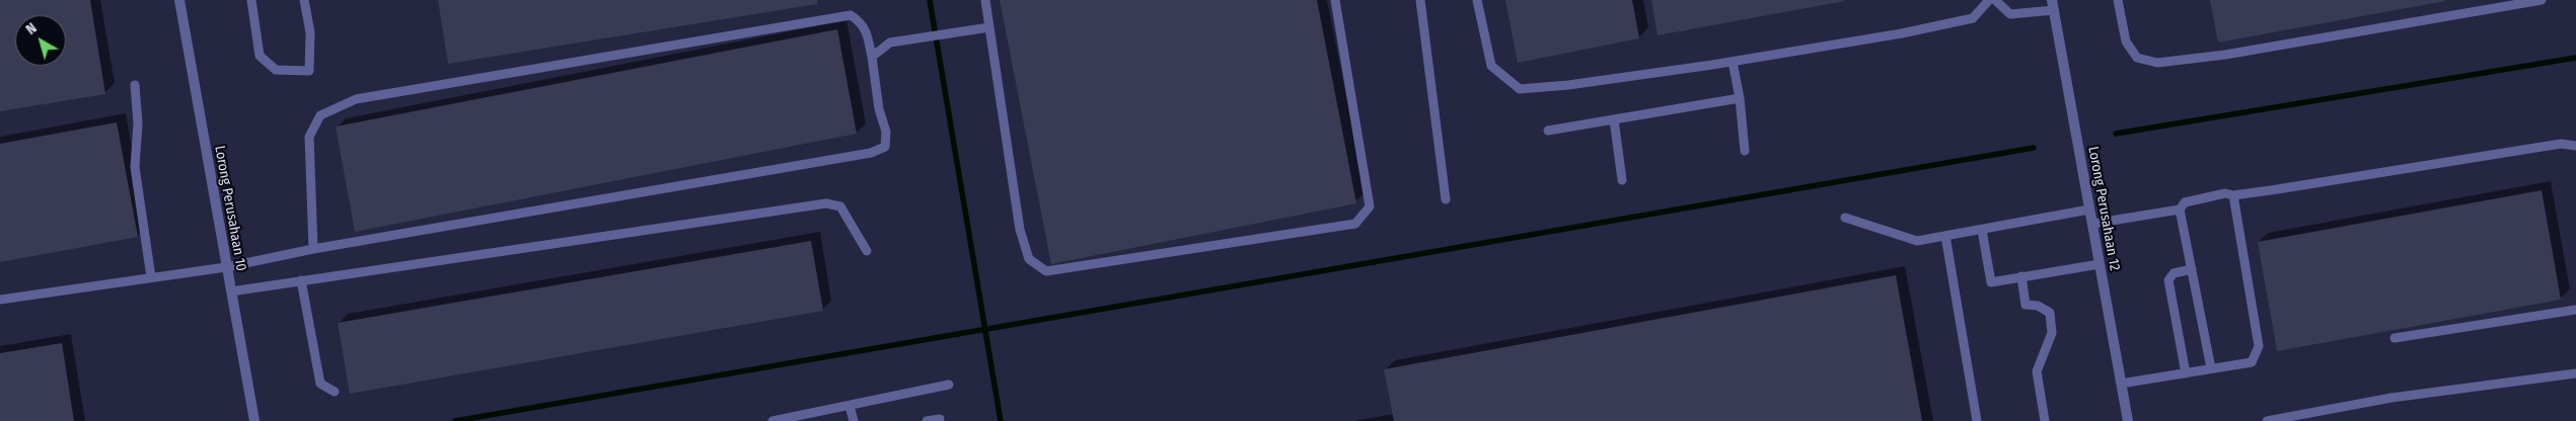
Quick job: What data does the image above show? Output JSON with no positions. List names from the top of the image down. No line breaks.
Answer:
{"streets":{"street":["Lorong Perusahaan 10","Lorong Perusahaan 12"]},"north":"top left"}
